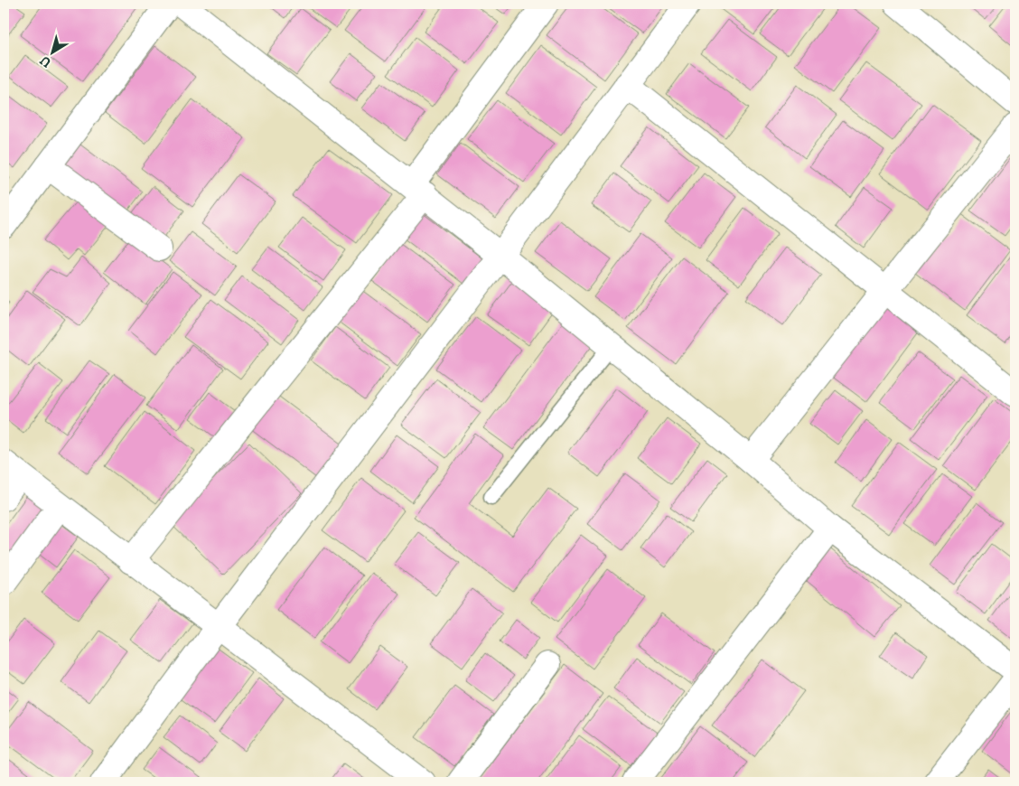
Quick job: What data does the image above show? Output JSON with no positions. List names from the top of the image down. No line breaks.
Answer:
{"north":"bottom left"}
